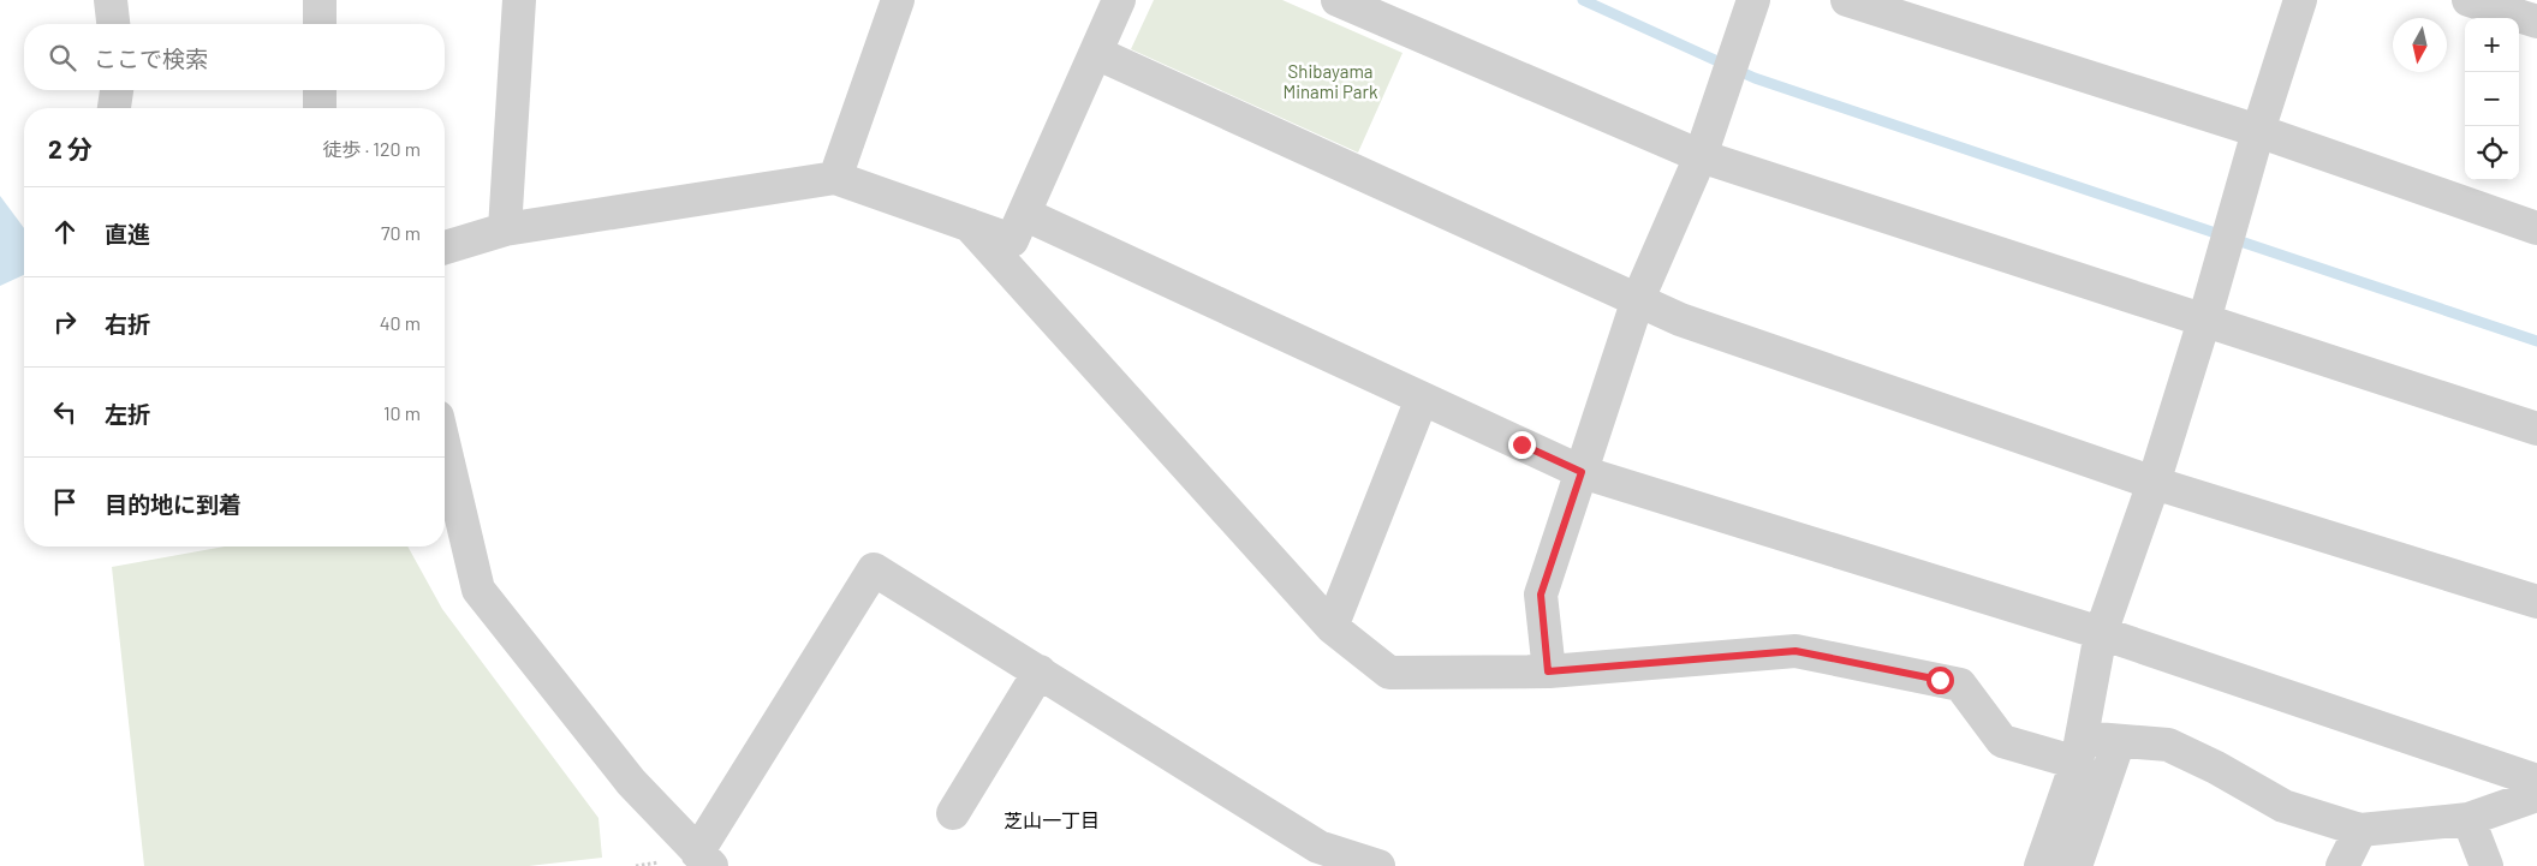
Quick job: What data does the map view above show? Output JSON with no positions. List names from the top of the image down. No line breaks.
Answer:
{"districts":["芝山一丁目"],"parks":["Shibayama Minami Park"],"north":"bottom","page":{"map_buttons":["+","−"],"search":"ここで検索","heading":["2 分","徒歩 · 120 m"],"list":[["直進","70 m"],["右折","40 m"],["左折","10 m"],"目的地に到着"]}}
